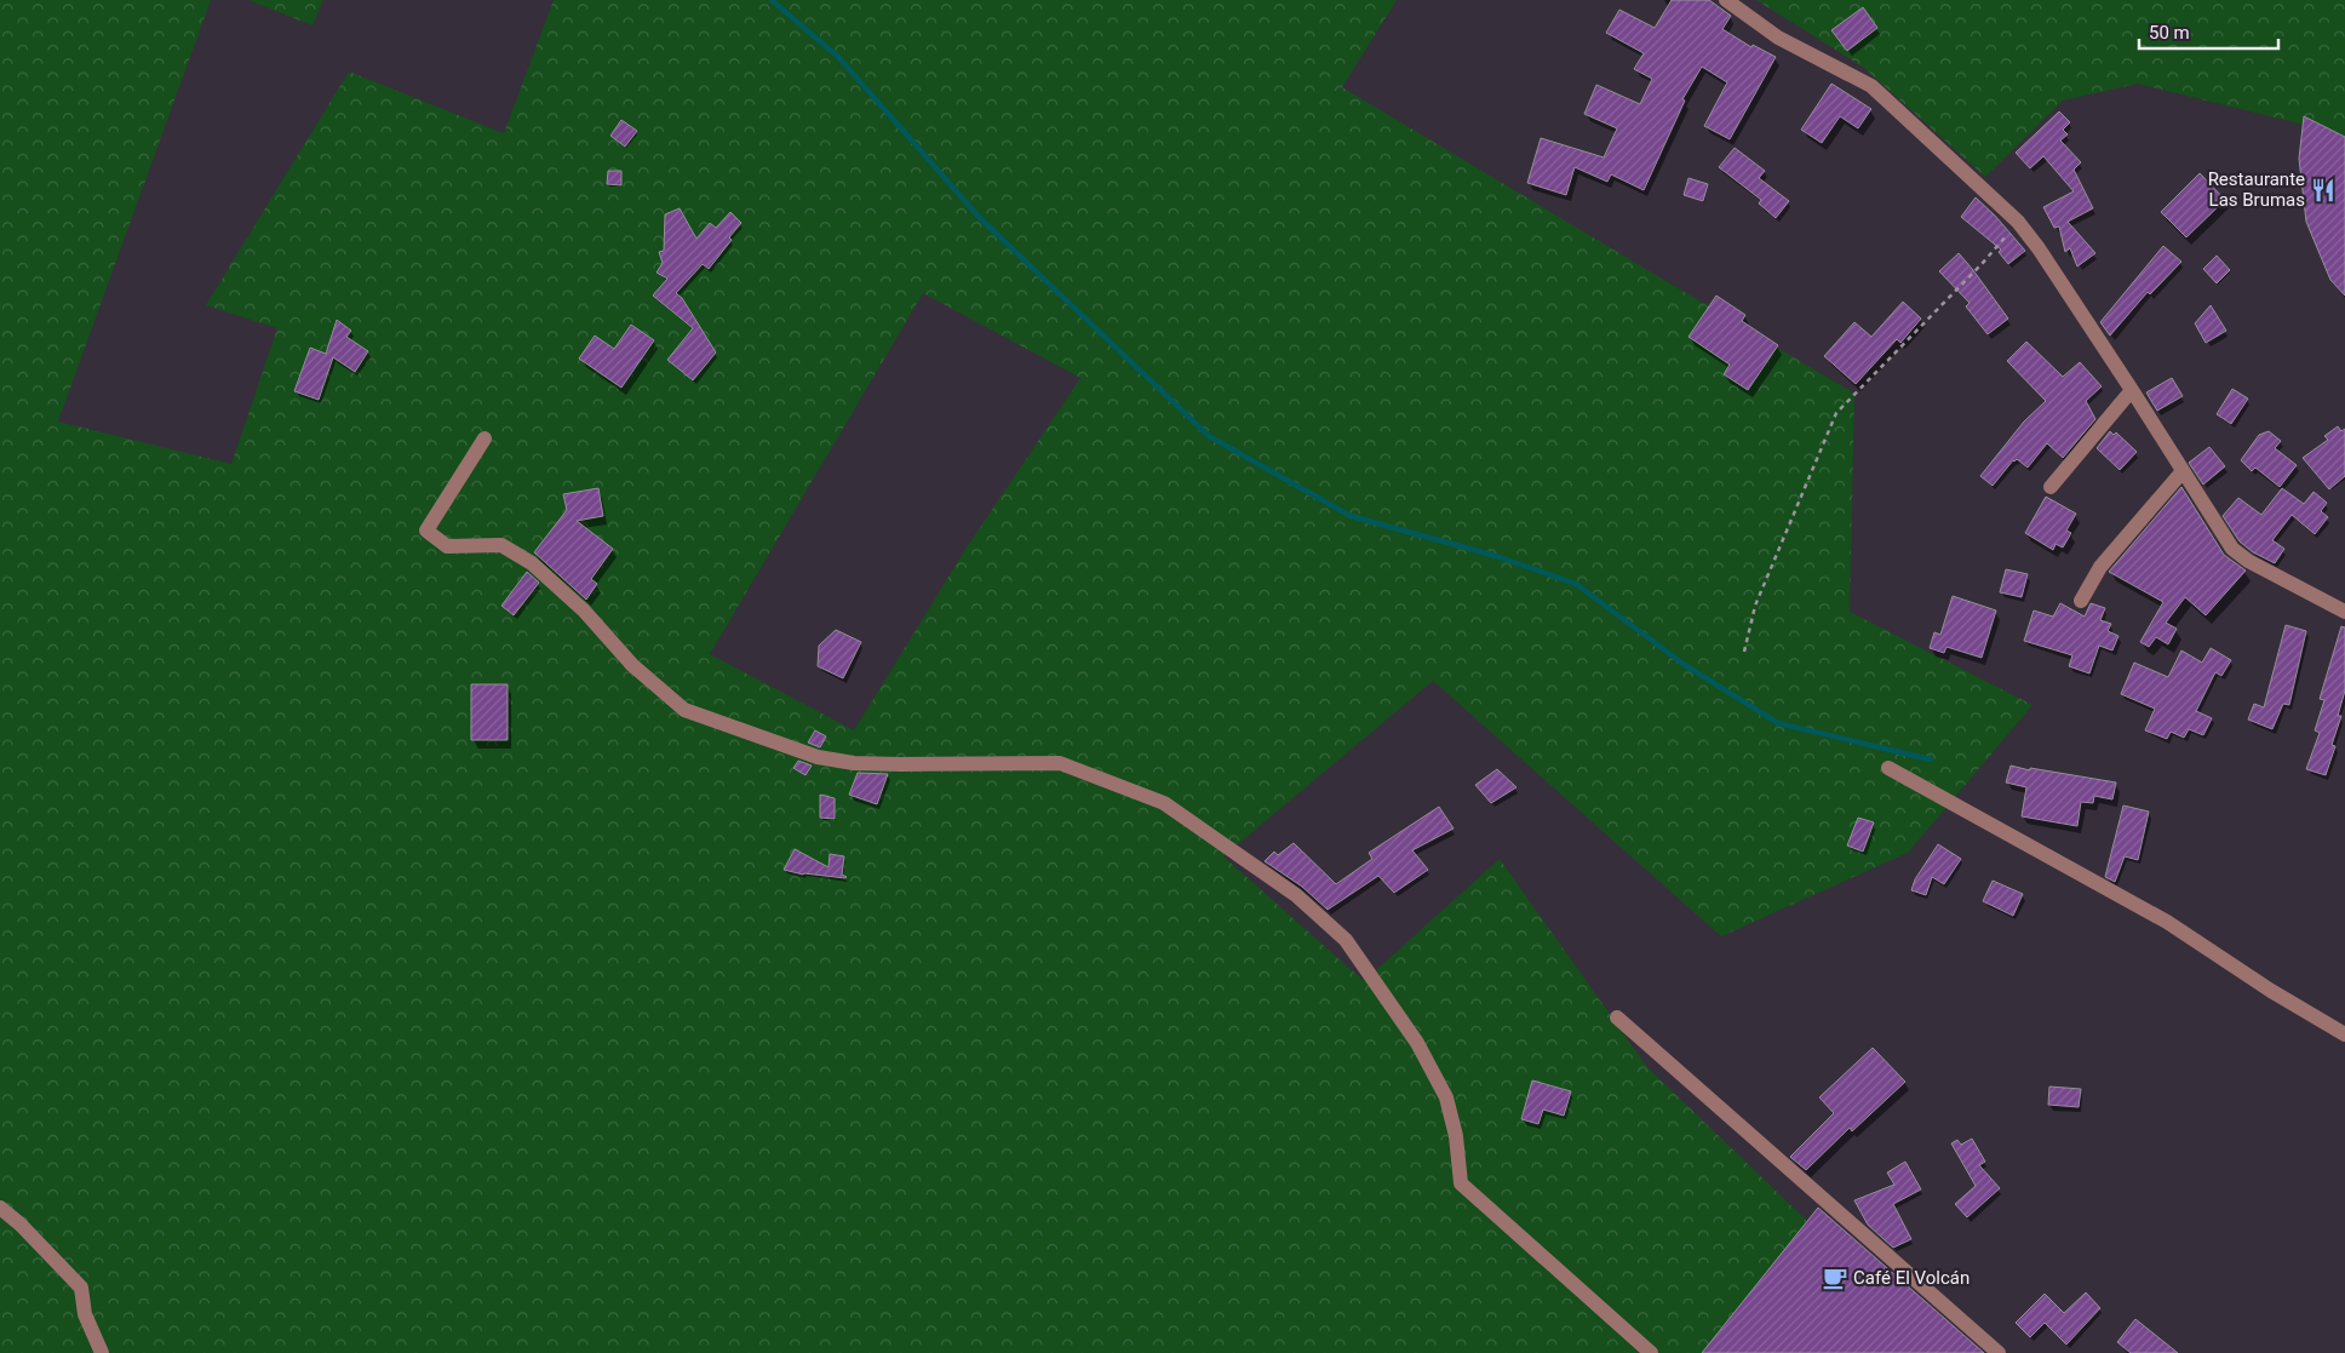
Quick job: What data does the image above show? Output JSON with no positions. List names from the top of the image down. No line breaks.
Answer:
{"places":{"restaurant":["Restaurante Las Brumas"],"cafe":["Café El Volcán"]},"scale_bar":"50 m"}
